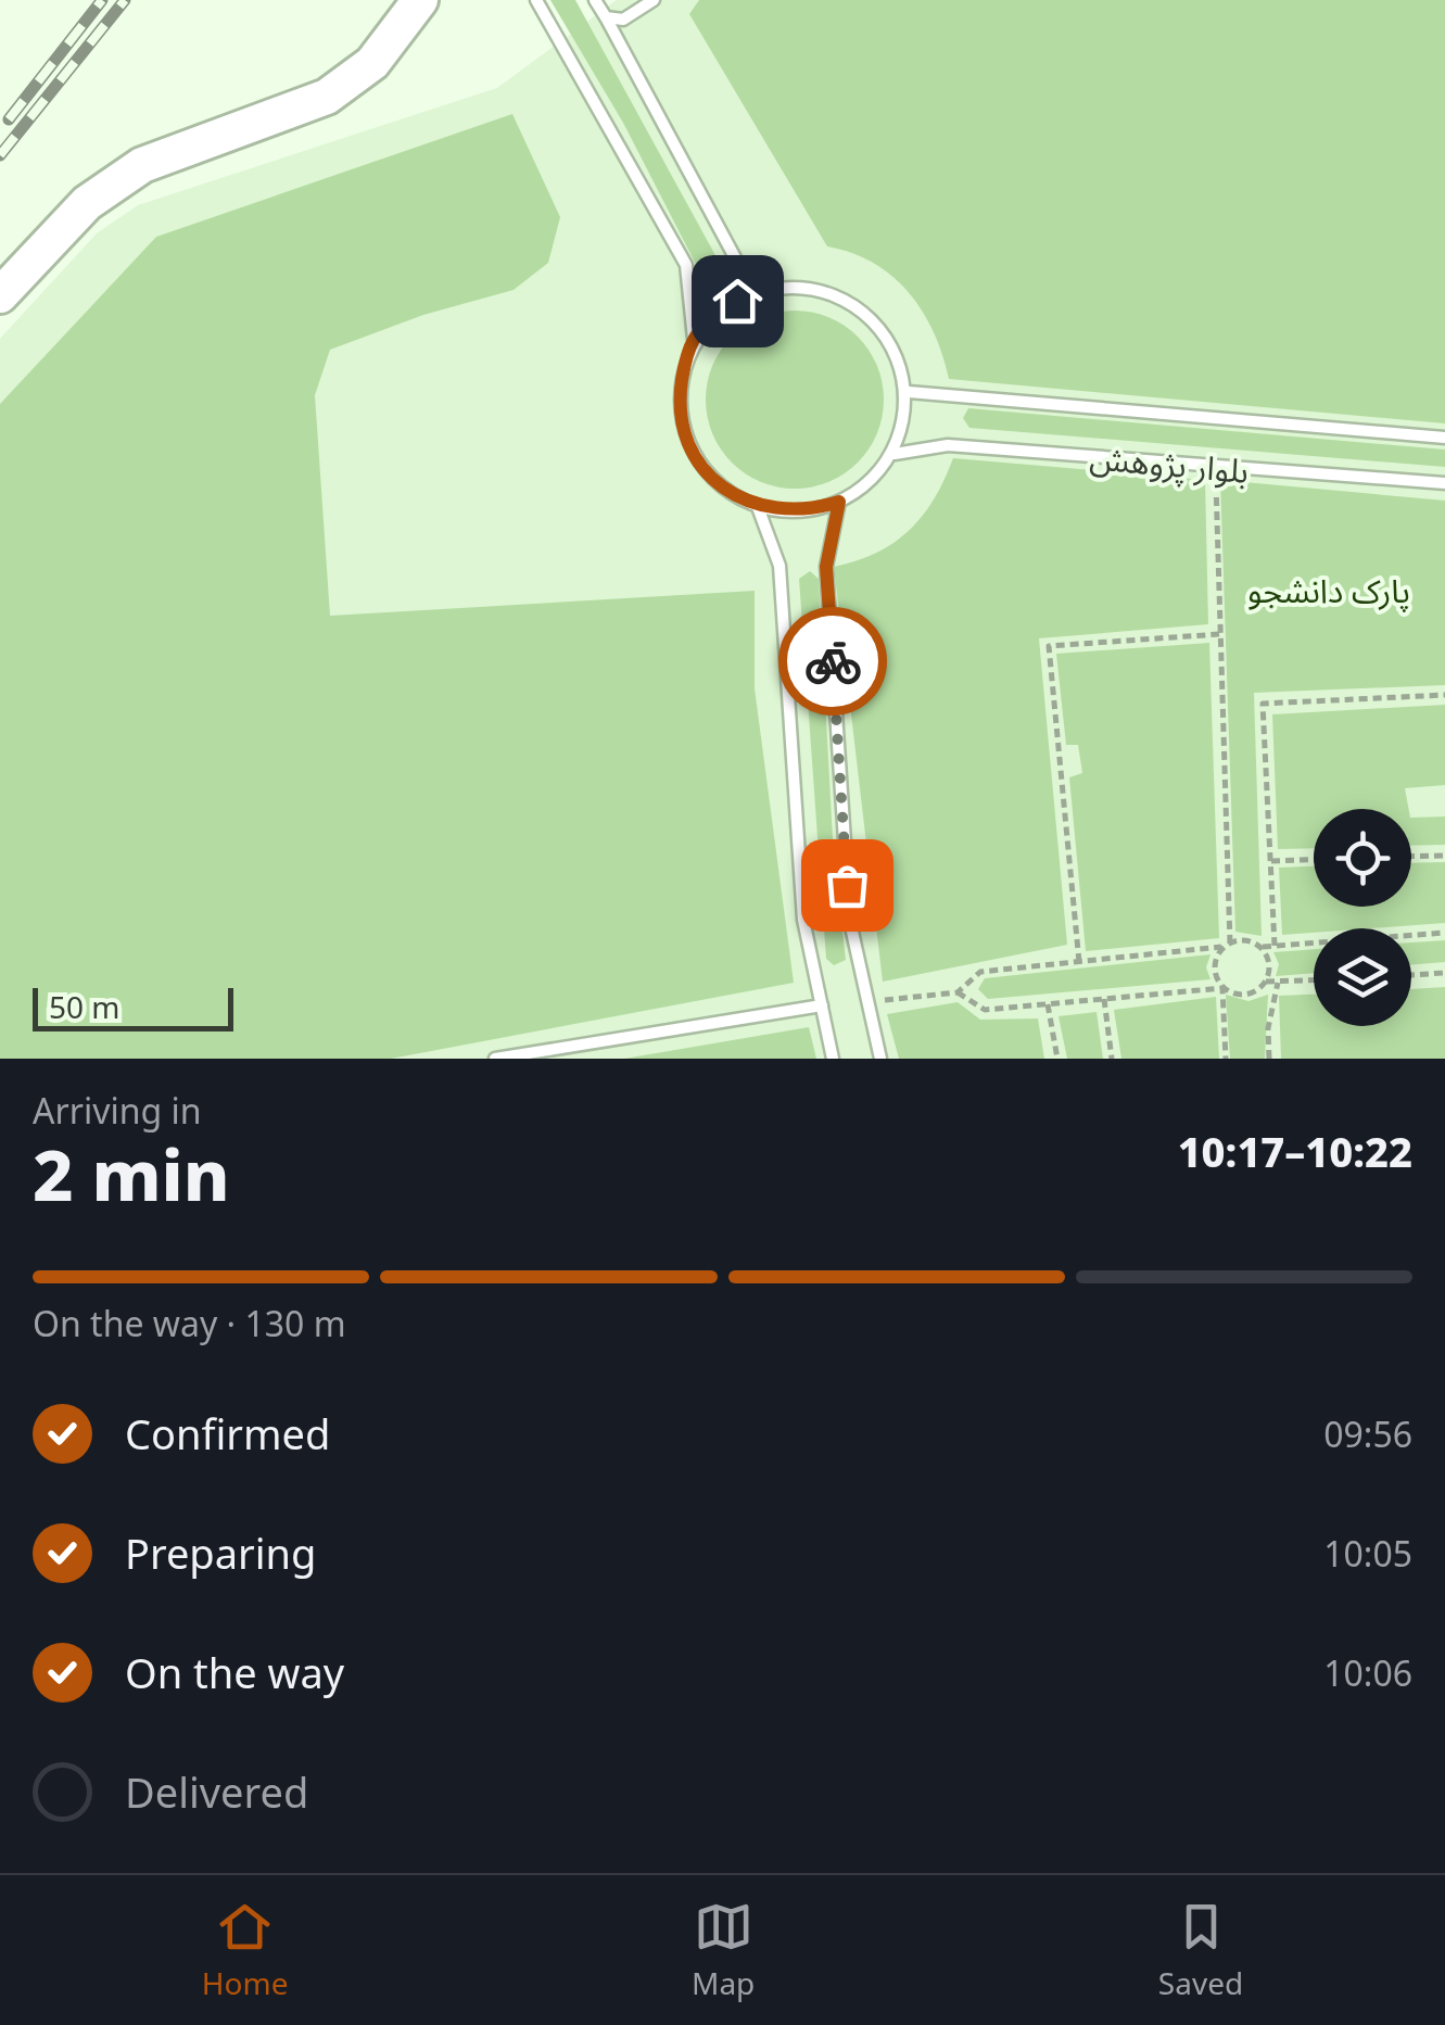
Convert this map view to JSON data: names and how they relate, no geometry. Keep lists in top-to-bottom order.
{
  "streets": {
    "lane": ["بلوار پژوهش"]
  },
  "parks": ["پارک دانشجو"],
  "scale_bar": "50 m",
  "page": {
    "scale": "50 m",
    "heading": ["2 min", "Arriving in", "10:17–10:22"],
    "bar": "On the way · 130 m",
    "list": [
      ["Confirmed", "09:56"],
      ["Preparing", "10:05"],
      ["On the way", "10:06"],
      "Delivered"
    ],
    "tabs": ["Home", "Map", "Saved"]
  }
}
